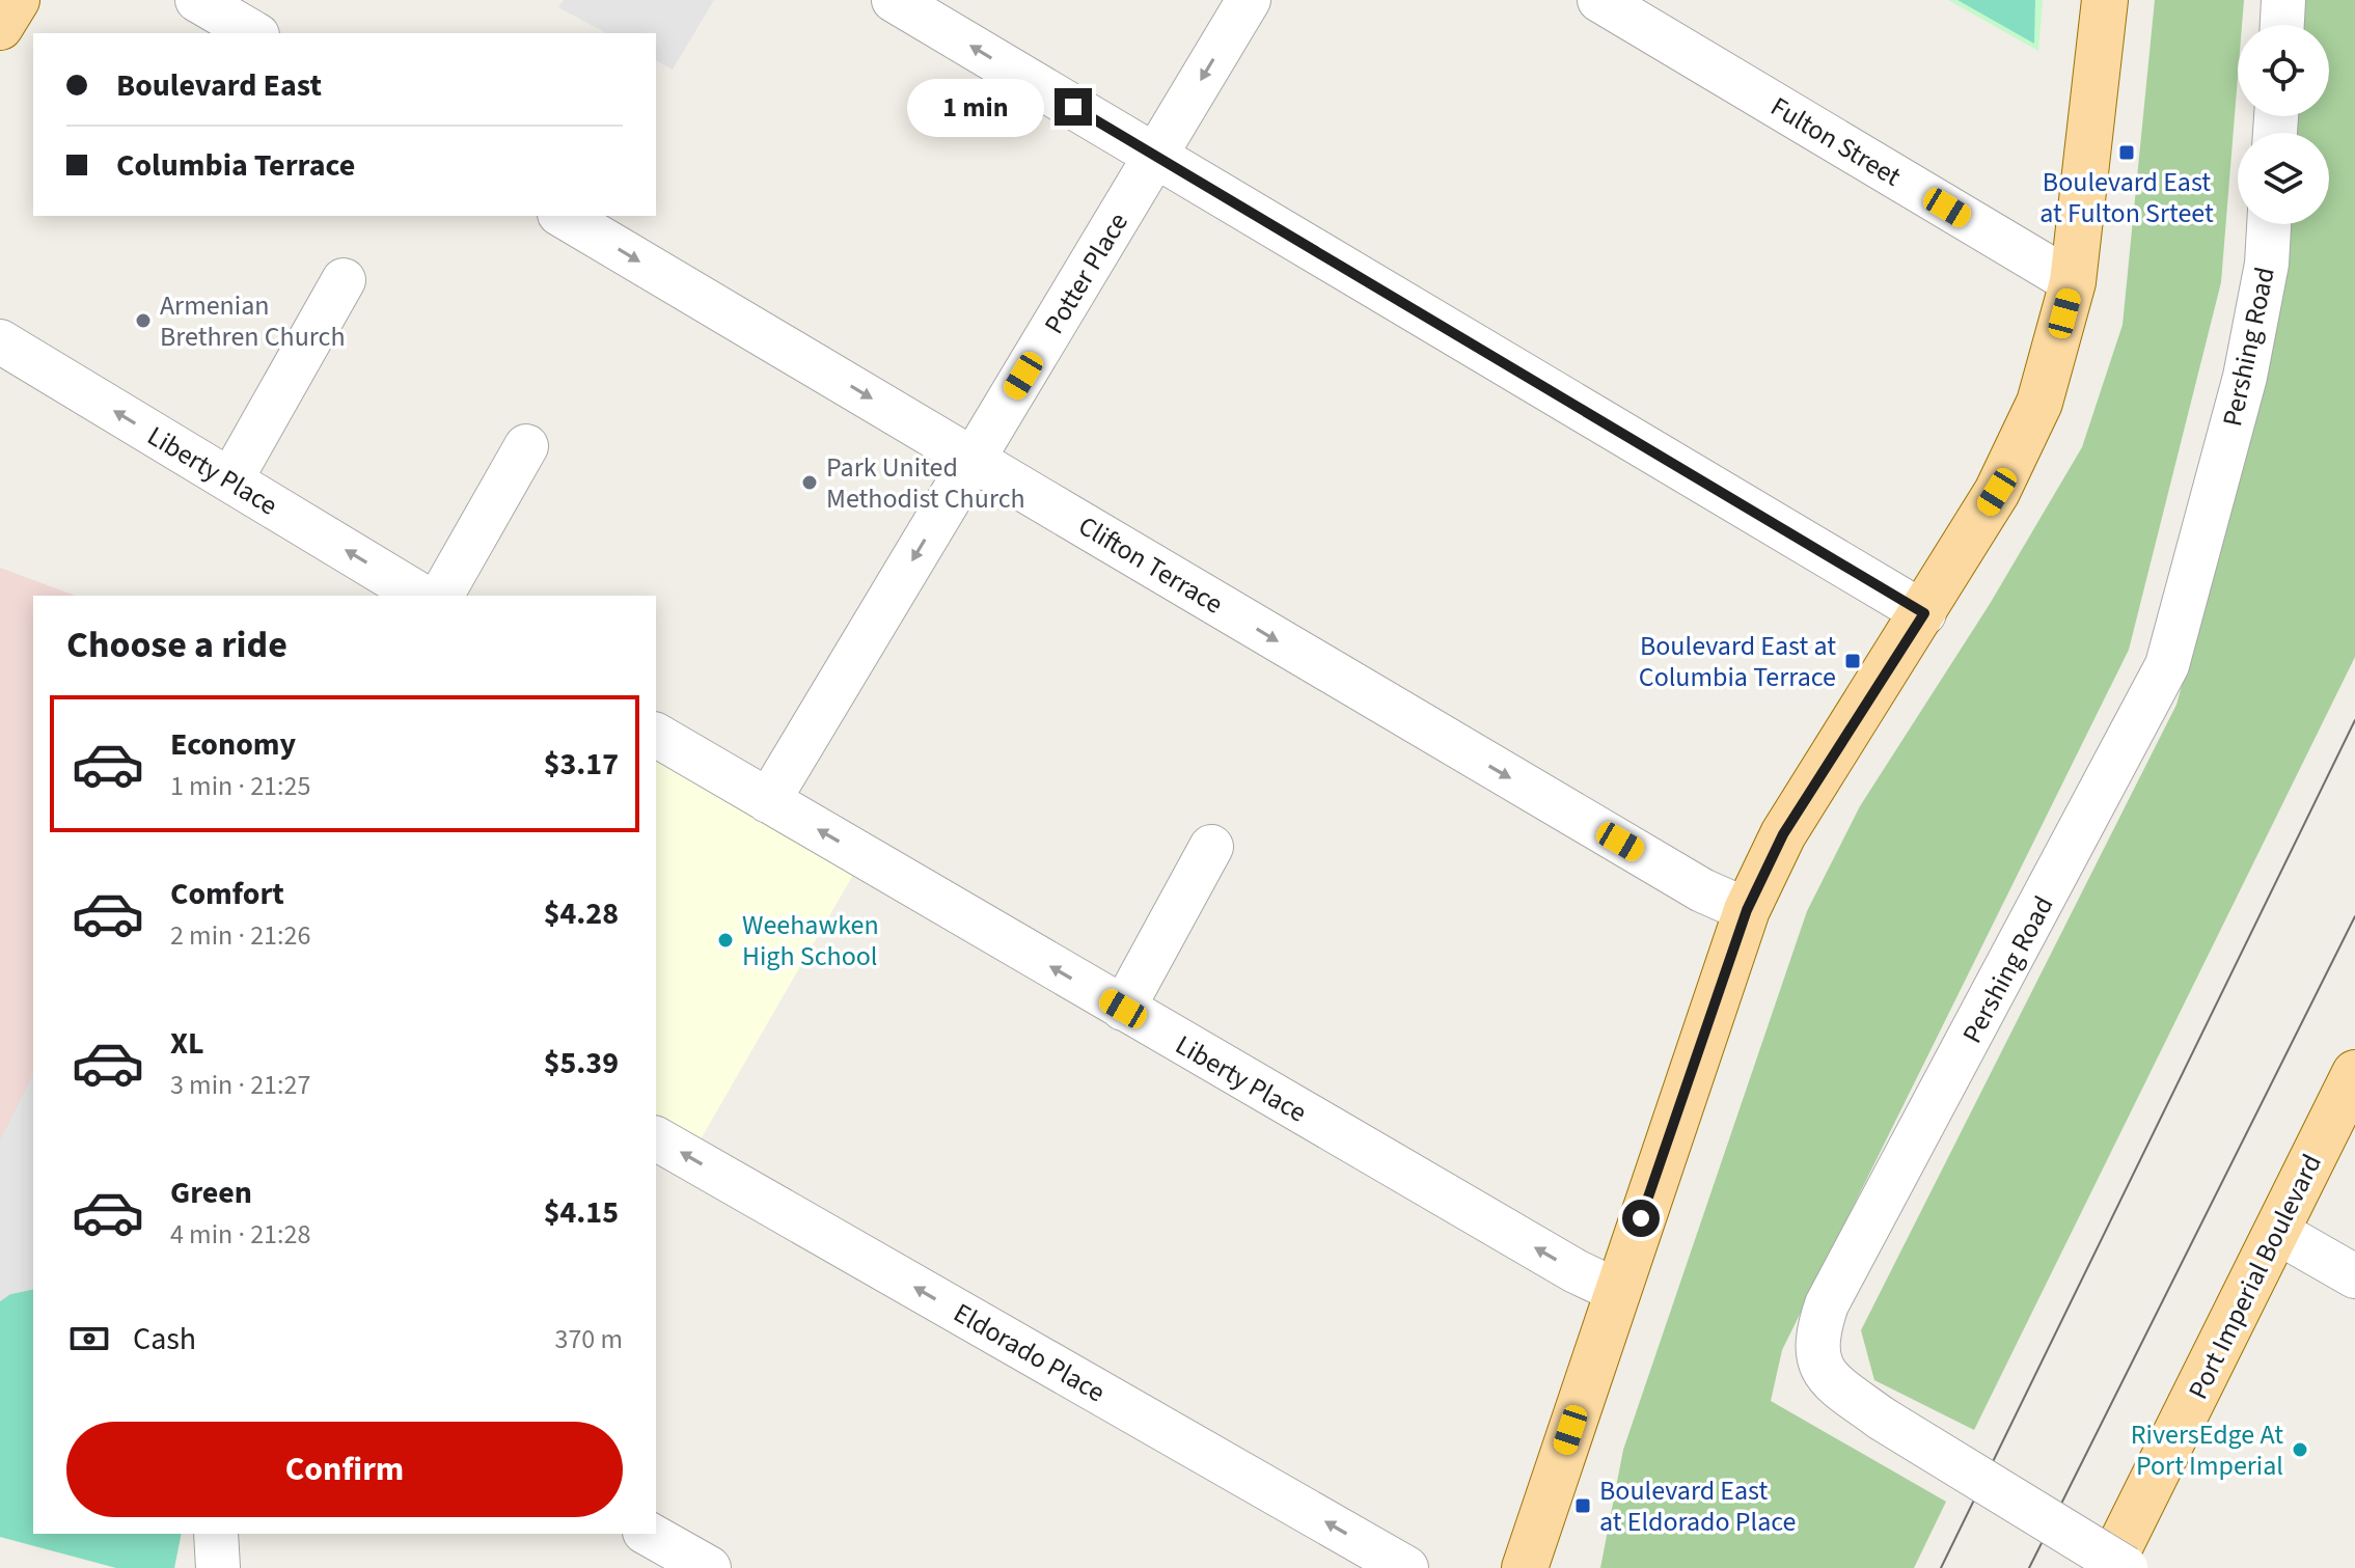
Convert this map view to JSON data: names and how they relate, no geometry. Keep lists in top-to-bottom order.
{
  "streets": {
    "main road": ["Port Imperial Boulevard"],
    "street": [
      "Fulton Street",
      "Potter Place",
      "Pershing Road",
      "Liberty Place",
      "Clifton Terrace",
      "Eldorado Place"
    ]
  },
  "crossings": [
    ["Potter Place", "Liberty Place"],
    ["Potter Place", "Clifton Terrace"]
  ],
  "one_way": ["Potter Place", "Liberty Place", "Eldorado Place"],
  "places": {
    "transit": ["Boulevard East at Fulton Srteet", "Boulevard East at Columbia Terrace", "Boulevard East at Eldorado Place"],
    "other": [
      "Armenian Brethren Church",
      "Park United Methodist Church",
      "Weehawken High School",
      "RiversEdge At Port Imperial"
    ]
  },
  "page": {
    "banner": ["Boulevard East", "Columbia Terrace"],
    "bubble": "1 min",
    "heading": "Choose a ride",
    "list": [
      {
        "name": "Economy",
        "note": "1 min · 21:25",
        "value": "$3.17"
      },
      {
        "name": "Comfort",
        "note": "2 min · 21:26",
        "value": "$4.28"
      },
      {
        "name": "XL",
        "note": "3 min · 21:27",
        "value": "$5.39"
      },
      {
        "name": "Green",
        "note": "4 min · 21:28",
        "value": "$4.15"
      }
    ],
    "pay": ["Cash", "370 m"],
    "buttons": "Confirm"
  }
}
